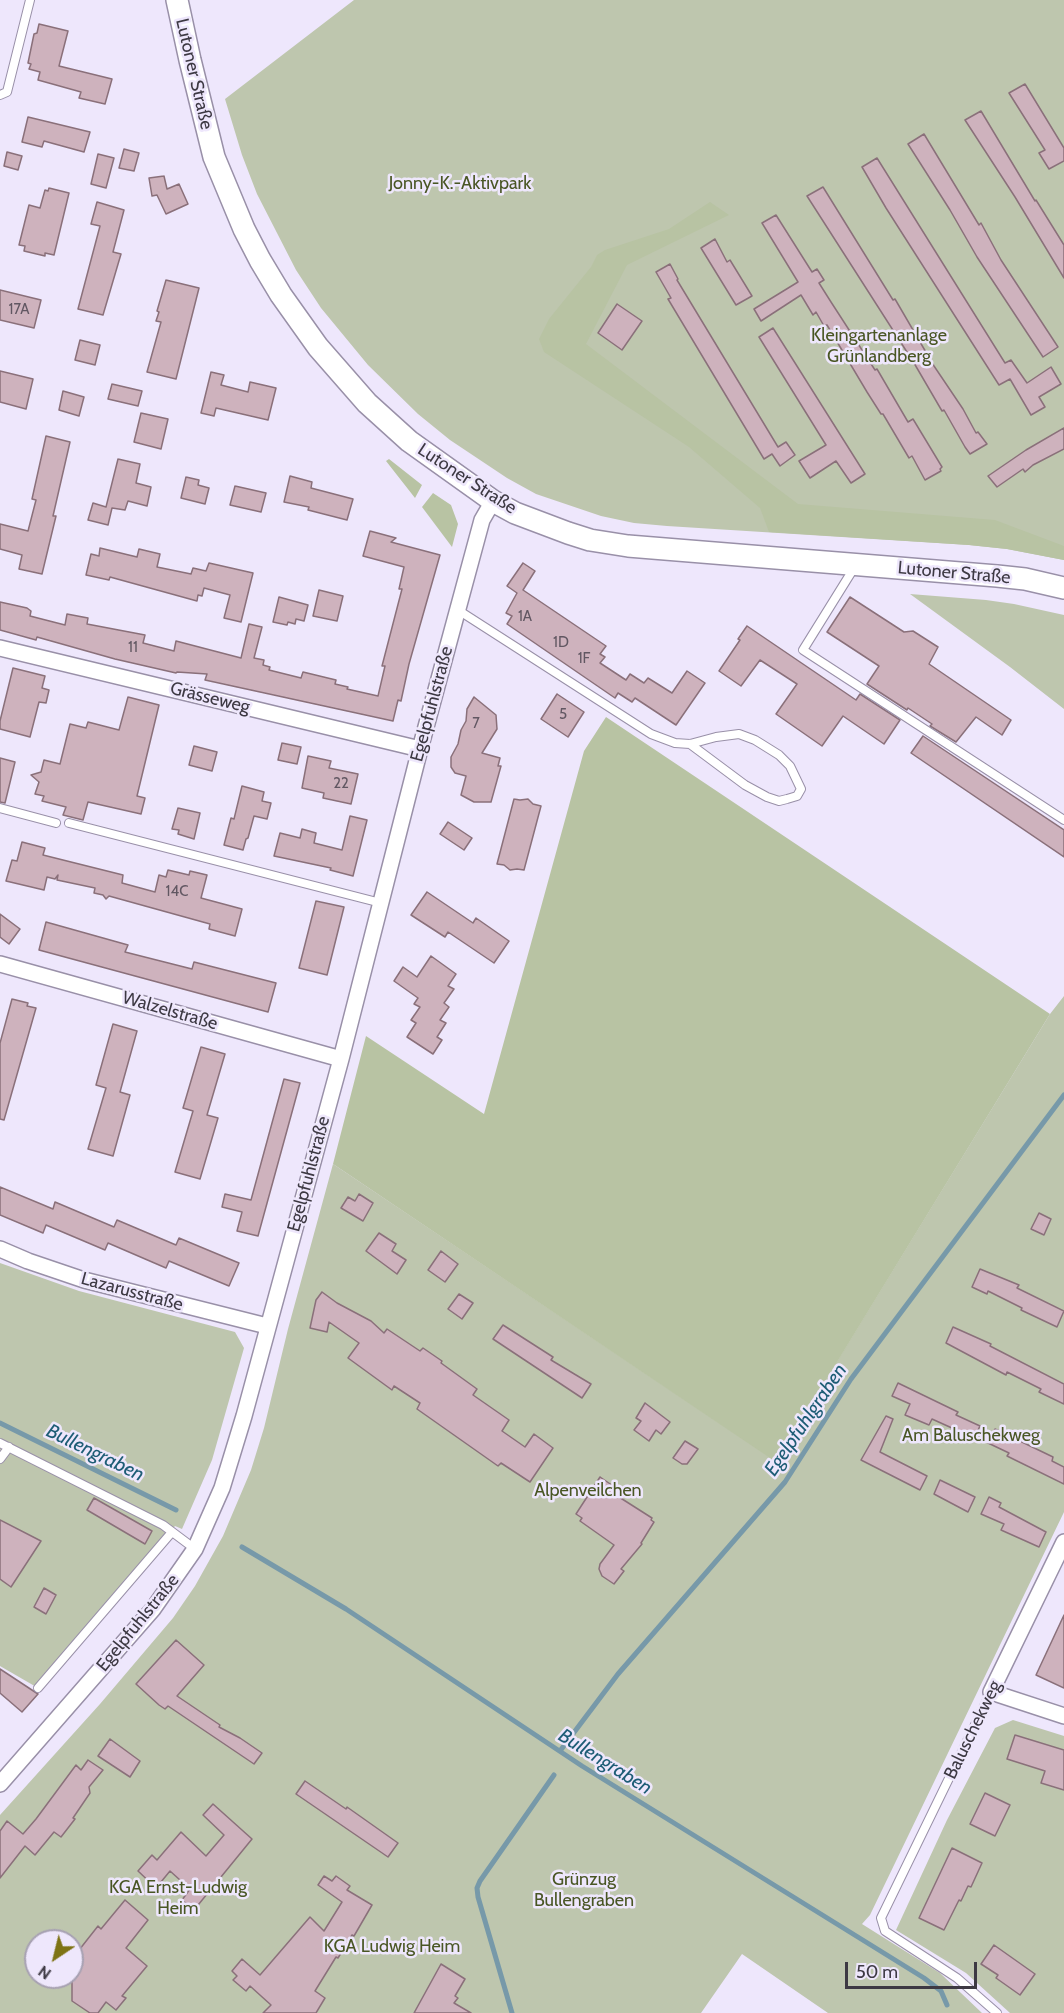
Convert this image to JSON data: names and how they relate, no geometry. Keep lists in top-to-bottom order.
{
  "streets": {
    "street": [
      "Lutoner Straße",
      "Grässeweg",
      "Egelpfuhlstraße",
      "Walzelstraße",
      "Lazarusstraße",
      "Baluschekweg"
    ]
  },
  "crossings": [
    ["Lutoner Straße", "Egelpfuhlstraße"],
    ["Grässeweg", "Egelpfuhlstraße"],
    ["Egelpfuhlstraße", "Walzelstraße"],
    ["Egelpfuhlstraße", "Lazarusstraße"]
  ],
  "water": ["Egelpfuhlgraben", "Bullengraben"],
  "parks": [
    "Jonny-K.-Aktivpark",
    "Kleingartenanlage Grünlandberg",
    "Am Baluschekweg",
    "Alpenveilchen",
    "Grünzug Bullengraben",
    "KGA Ernst-Ludwig Heim",
    "KGA Ludwig Heim"
  ],
  "house_numbers": [
    "17A",
    "1A",
    "1D",
    "11",
    "1F",
    "5",
    "7",
    "22",
    "14C"
  ],
  "scale_bar": "50 m",
  "north": "bottom left"
}
